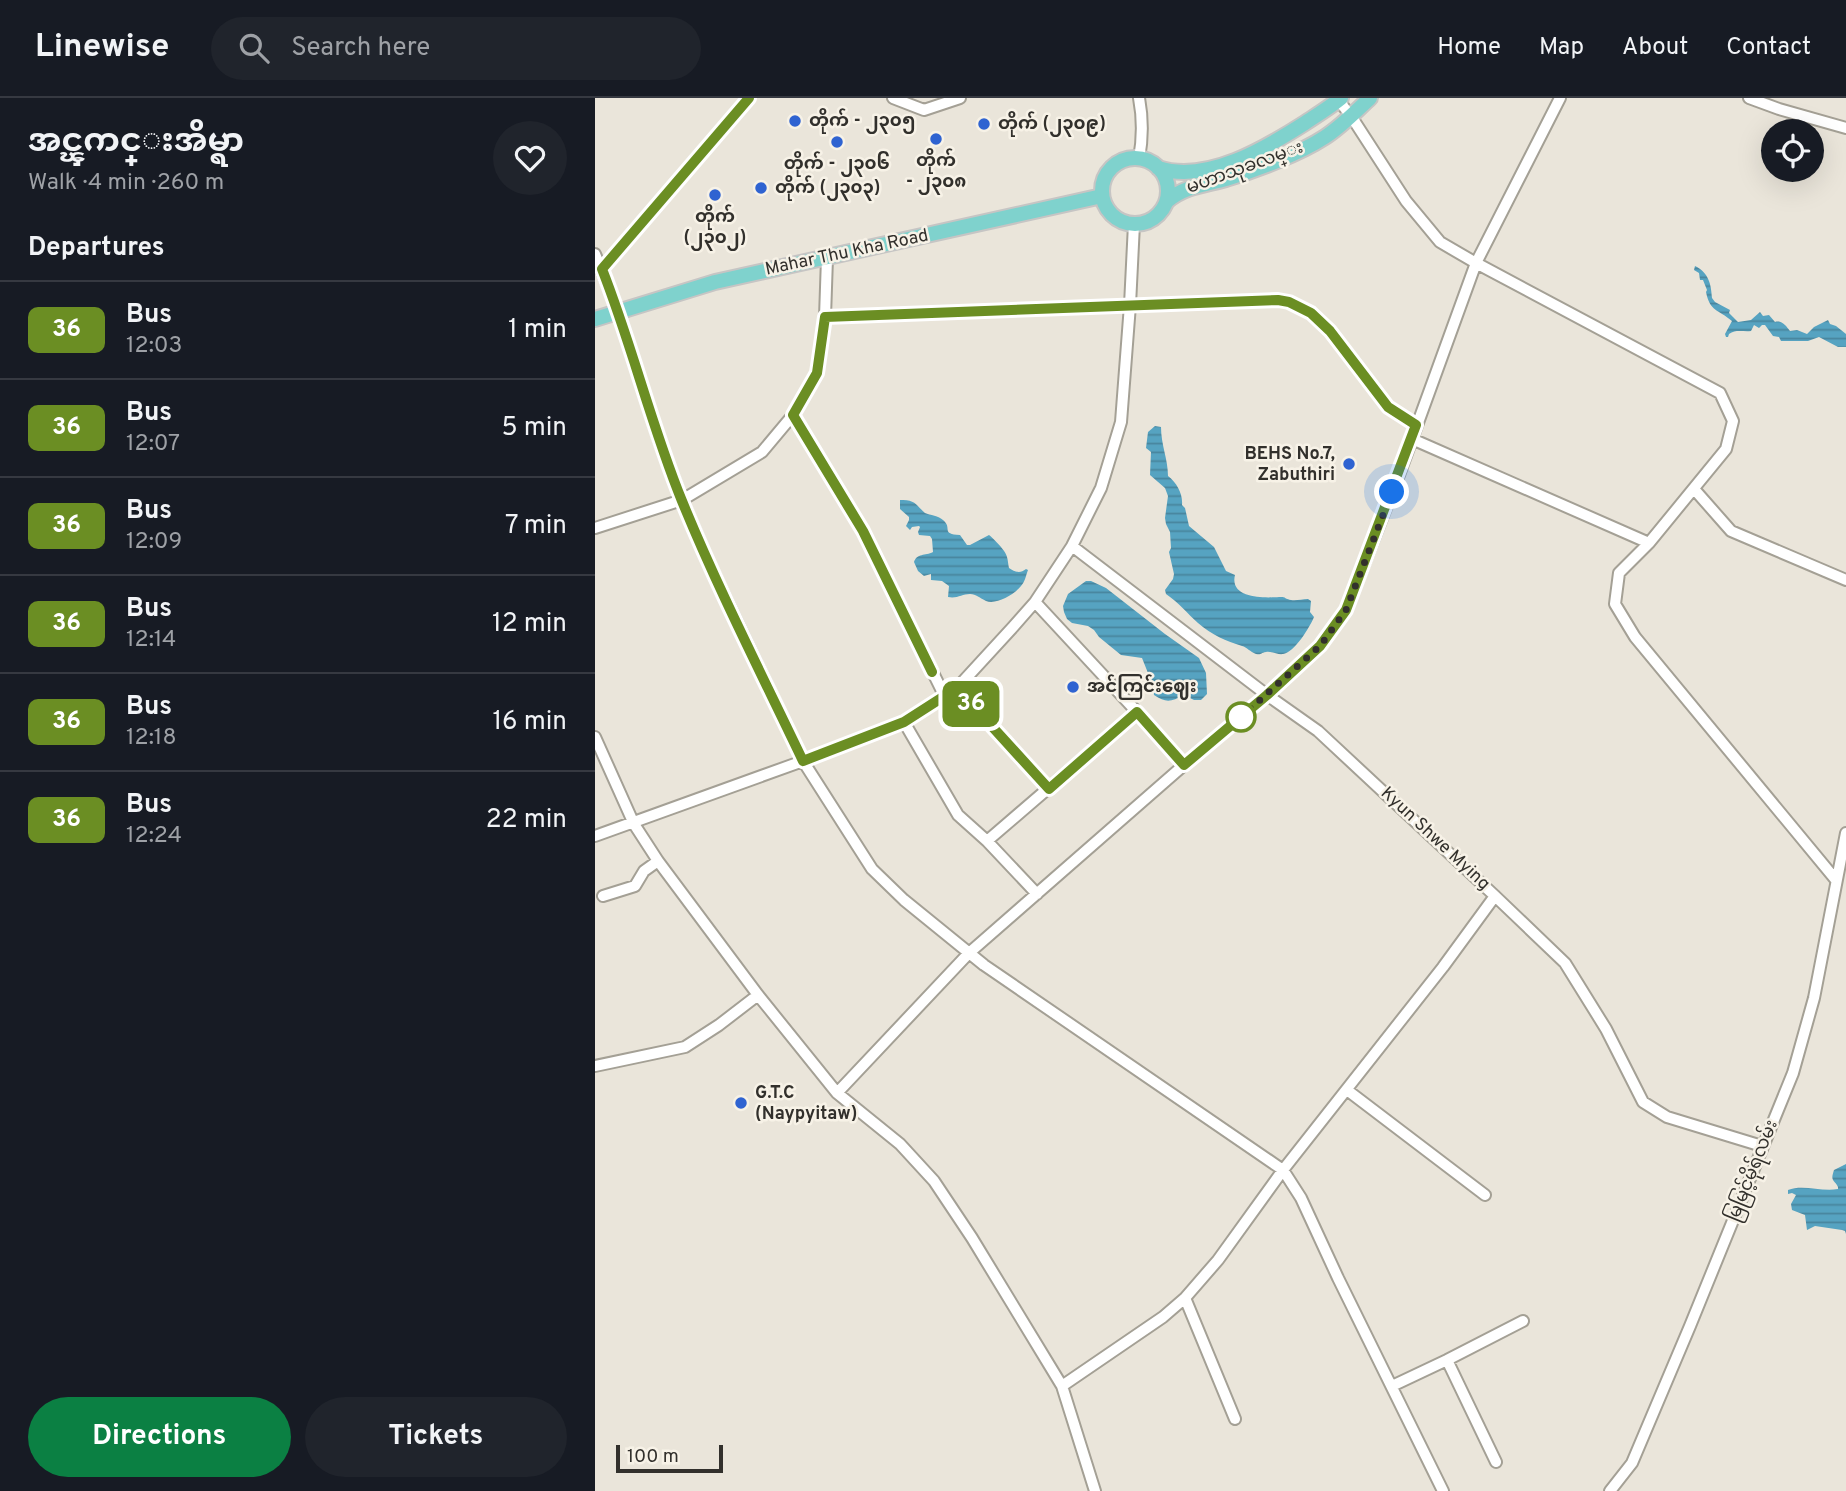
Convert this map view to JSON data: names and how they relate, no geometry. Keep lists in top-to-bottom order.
{
  "streets": {
    "main road": ["မဟာသုခလမ္း", "Mahar Thu Kha Road"],
    "street": ["Kyun Shwe Mying", "မြမြင့်မိုရ်လမ်း"]
  },
  "crossings": [
    ["မဟာသုခလမ္း", "Mahar Thu Kha Road"],
    ["Kyun Shwe Mying", "မြမြင့်မိုရ်လမ်း"]
  ],
  "places": [
    "တိုက် - ၂၃၀၅",
    "တိုက် (၂၃၀၉)",
    "တိုက် - ၂၃၀၈",
    "တိုက် - ၂၃၀၆",
    "တိုက် (၂၃၀၃)",
    "တိုက် (၂၃၀၂)",
    "BEHS No.7, Zabuthiri",
    "အင်ကြင်းဈေး",
    "G.T.C (Naypyitaw)"
  ],
  "lines": ["bus line 36"],
  "scale_bar": "100 m",
  "page": {
    "header": "Linewise",
    "search": "Search here",
    "nav": [
      "Home",
      "Map",
      "About",
      "Contact"
    ],
    "heading": [
      ["အင္ၾကင္းအိမ္ရာ", "Walk · 4 min · 260 m"],
      "Departures"
    ],
    "on_map": "36",
    "list": [
      {
        "mark": "36",
        "name": "Bus",
        "note": "12:03",
        "value": "1 min"
      },
      {
        "mark": "36",
        "name": "Bus",
        "note": "12:07",
        "value": "5 min"
      },
      {
        "mark": "36",
        "name": "Bus",
        "note": "12:09",
        "value": "7 min"
      },
      {
        "mark": "36",
        "name": "Bus",
        "note": "12:14",
        "value": "12 min"
      },
      {
        "mark": "36",
        "name": "Bus",
        "note": "12:18",
        "value": "16 min"
      },
      {
        "mark": "36",
        "name": "Bus",
        "note": "12:24",
        "value": "22 min"
      }
    ],
    "buttons": ["Directions", "Tickets"],
    "scale": "100 m"
  }
}
